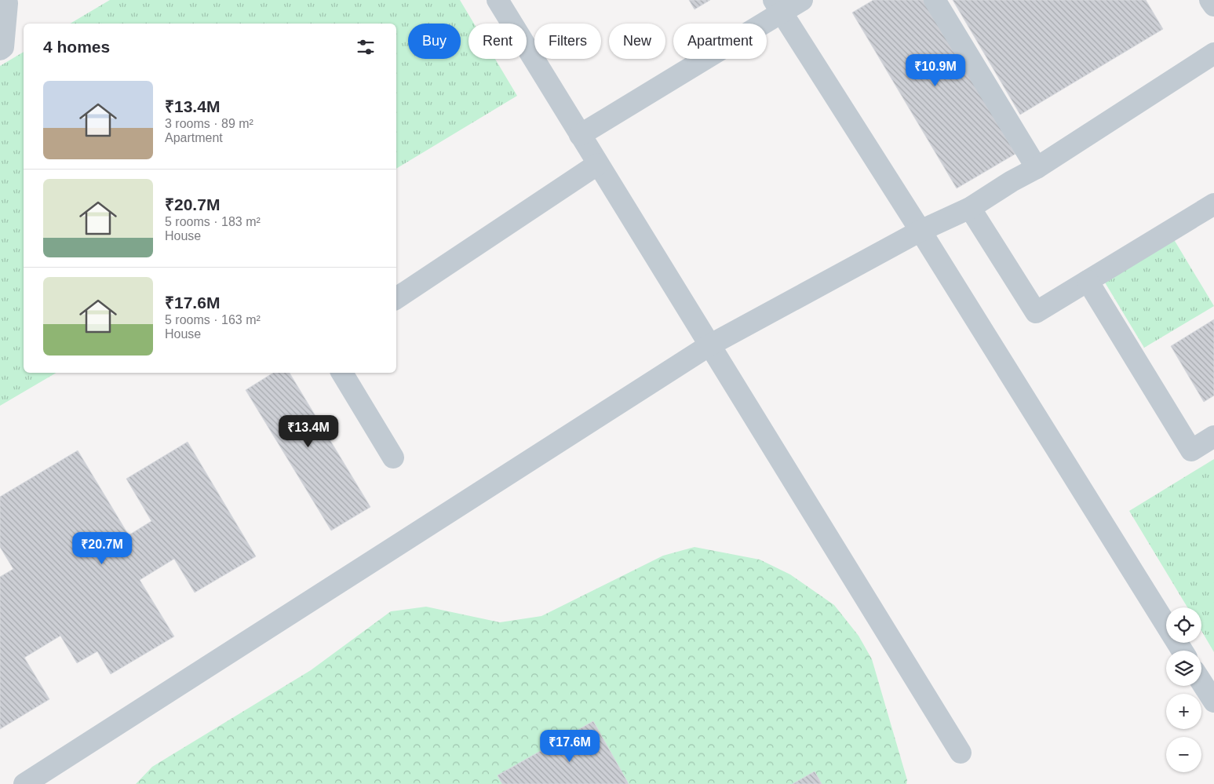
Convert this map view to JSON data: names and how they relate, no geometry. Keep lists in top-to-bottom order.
{
  "page": {
    "chip": [
      "Buy",
      "Rent",
      "Filters",
      "New",
      "Apartment"
    ],
    "heading": "4 homes",
    "price": [
      "₹10.9M",
      "₹13.4M",
      "₹20.7M",
      "₹17.6M"
    ],
    "list": [
      {
        "name": "₹13.4M",
        "note": "3 rooms · 89 m² · Apartment"
      },
      {
        "name": "₹20.7M",
        "note": "5 rooms · 183 m² · House"
      },
      {
        "name": "₹17.6M",
        "note": "5 rooms · 163 m² · House"
      }
    ],
    "map_buttons": ["+", "−"]
  }
}
